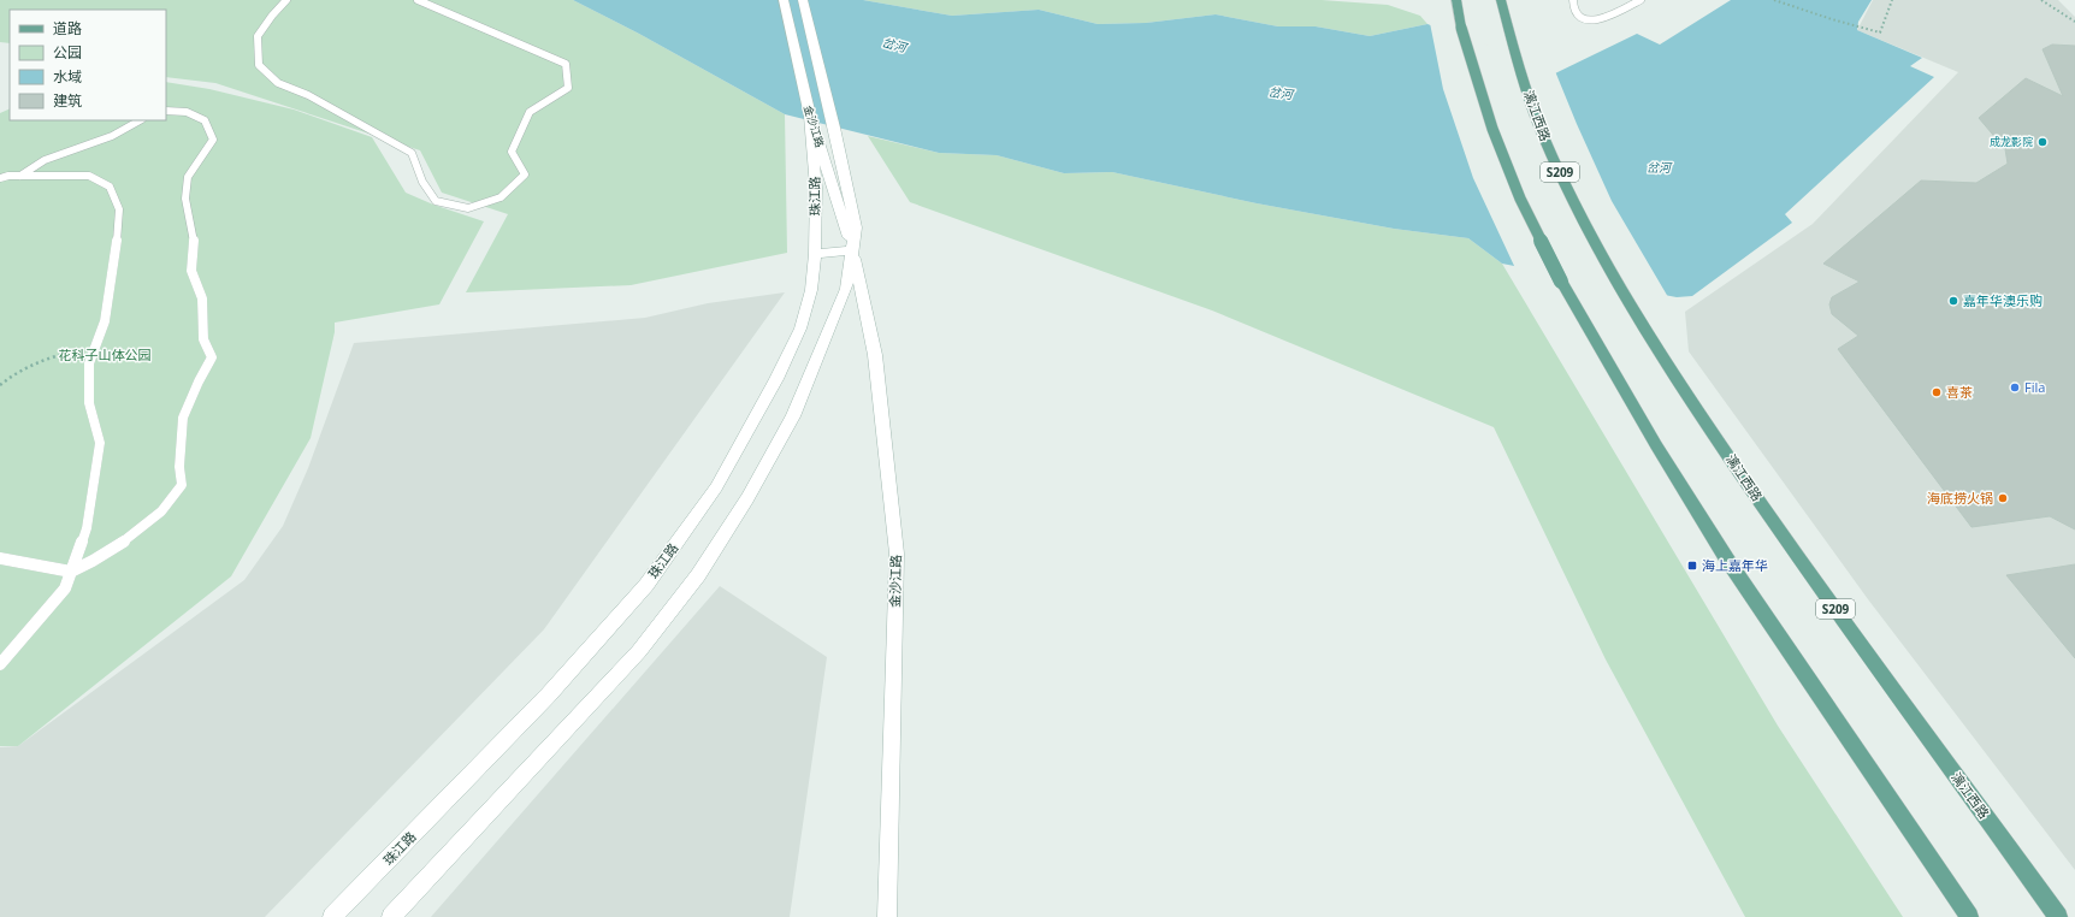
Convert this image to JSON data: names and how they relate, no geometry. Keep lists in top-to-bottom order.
{
  "streets": {
    "main road": [
      "漓江西路",
      "金沙江路",
      "S209",
      "珠江路"
    ]
  },
  "crossings": [
    ["金沙江路", "珠江路"]
  ],
  "water": ["岔河"],
  "parks": ["花科子山体公园"],
  "places": {
    "other": [
      "成龙影院",
      "嘉年华澳乐购",
      "Fila",
      "喜茶",
      "海底捞火锅"
    ],
    "transit": ["海上嘉年华"]
  },
  "legend": [
    "道路",
    "公园",
    "水域",
    "建筑"
  ]
}
